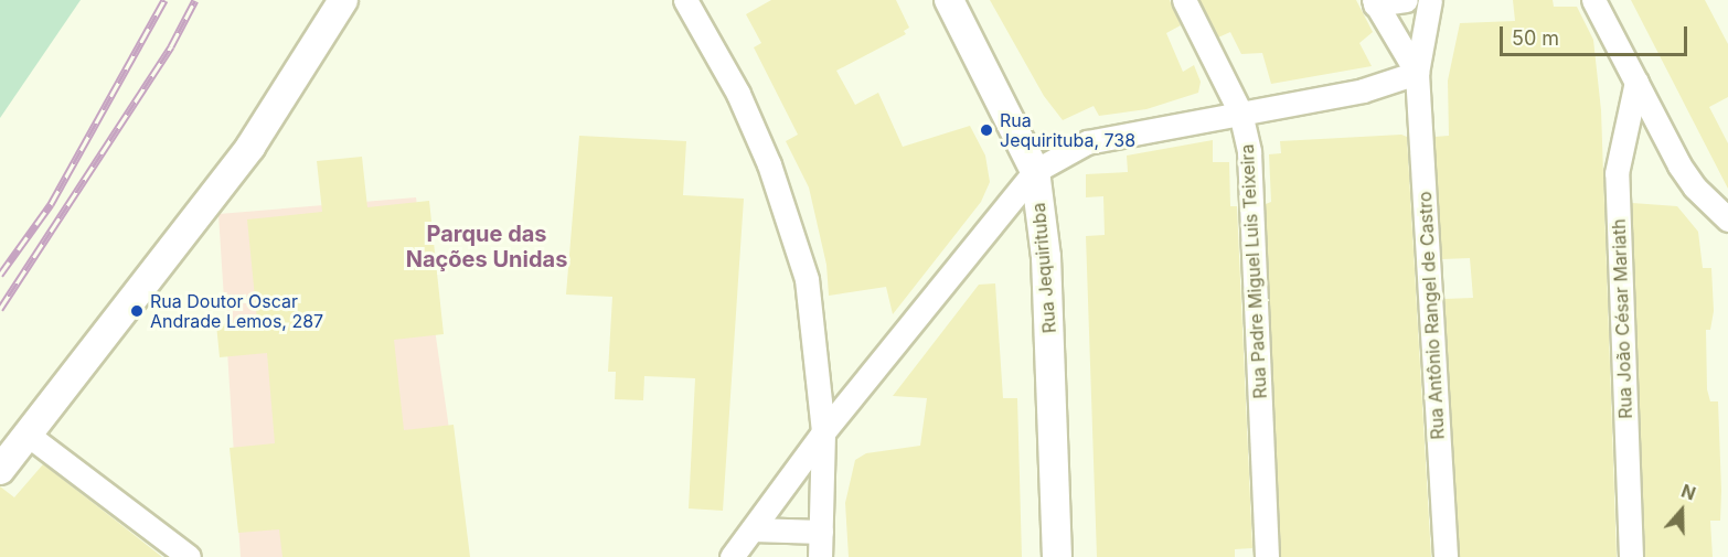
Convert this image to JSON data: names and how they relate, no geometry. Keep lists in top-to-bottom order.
{
  "streets": {
    "street": [
      "Rua Jequirituba",
      "Rua Padre Miguel Luis Teixeira",
      "Rua Antônio Rangel de Castro",
      "Rua João César Mariath"
    ]
  },
  "districts": ["Parque das Nações Unidas"],
  "places": ["Rua Jequirituba, 738", "Rua Doutor Oscar Andrade Lemos, 287"],
  "scale_bar": "50 m",
  "north": "top"
}
